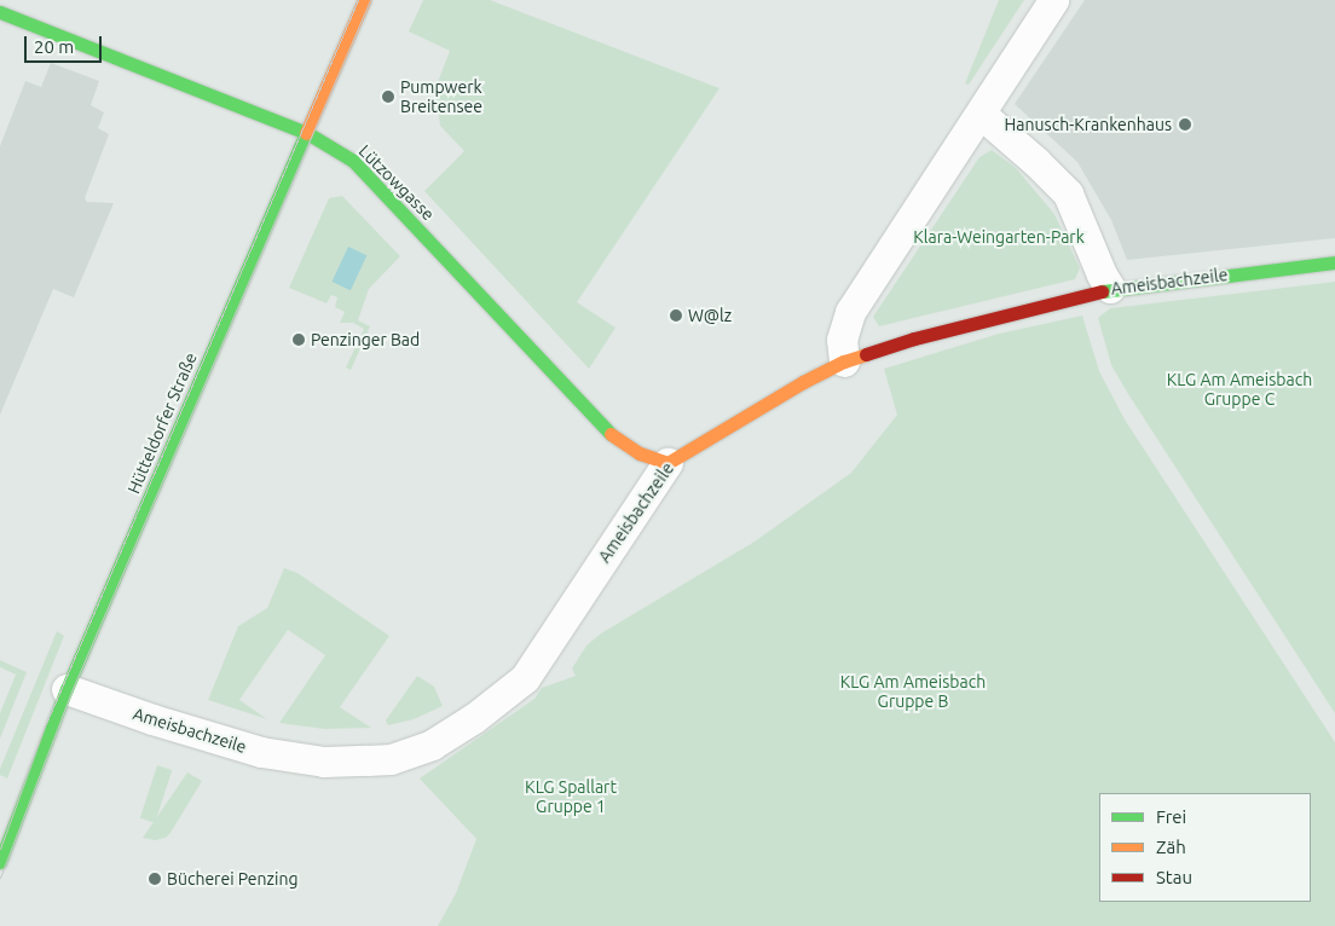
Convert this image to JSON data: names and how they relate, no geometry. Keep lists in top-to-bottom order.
{
  "streets": {
    "street": ["Lützowgasse", "Ameisbachzeile", "Hütteldorfer Straße"]
  },
  "crossings": [
    ["Lützowgasse", "Ameisbachzeile"],
    ["Lützowgasse", "Hütteldorfer Straße"],
    ["Ameisbachzeile", "Hütteldorfer Straße"]
  ],
  "parks": [
    "Klara-Weingarten-Park",
    "KLG Am Ameisbach Gruppe C",
    "KLG Am Ameisbach Gruppe B",
    "KLG Spallart Gruppe 1"
  ],
  "places": [
    "Pumpwerk Breitensee",
    "Hanusch-Krankenhaus",
    "W@lz",
    "Penzinger Bad",
    "Bücherei Penzing"
  ],
  "legend": ["Frei", "Zäh", "Stau"],
  "scale_bar": "20 m"
}
